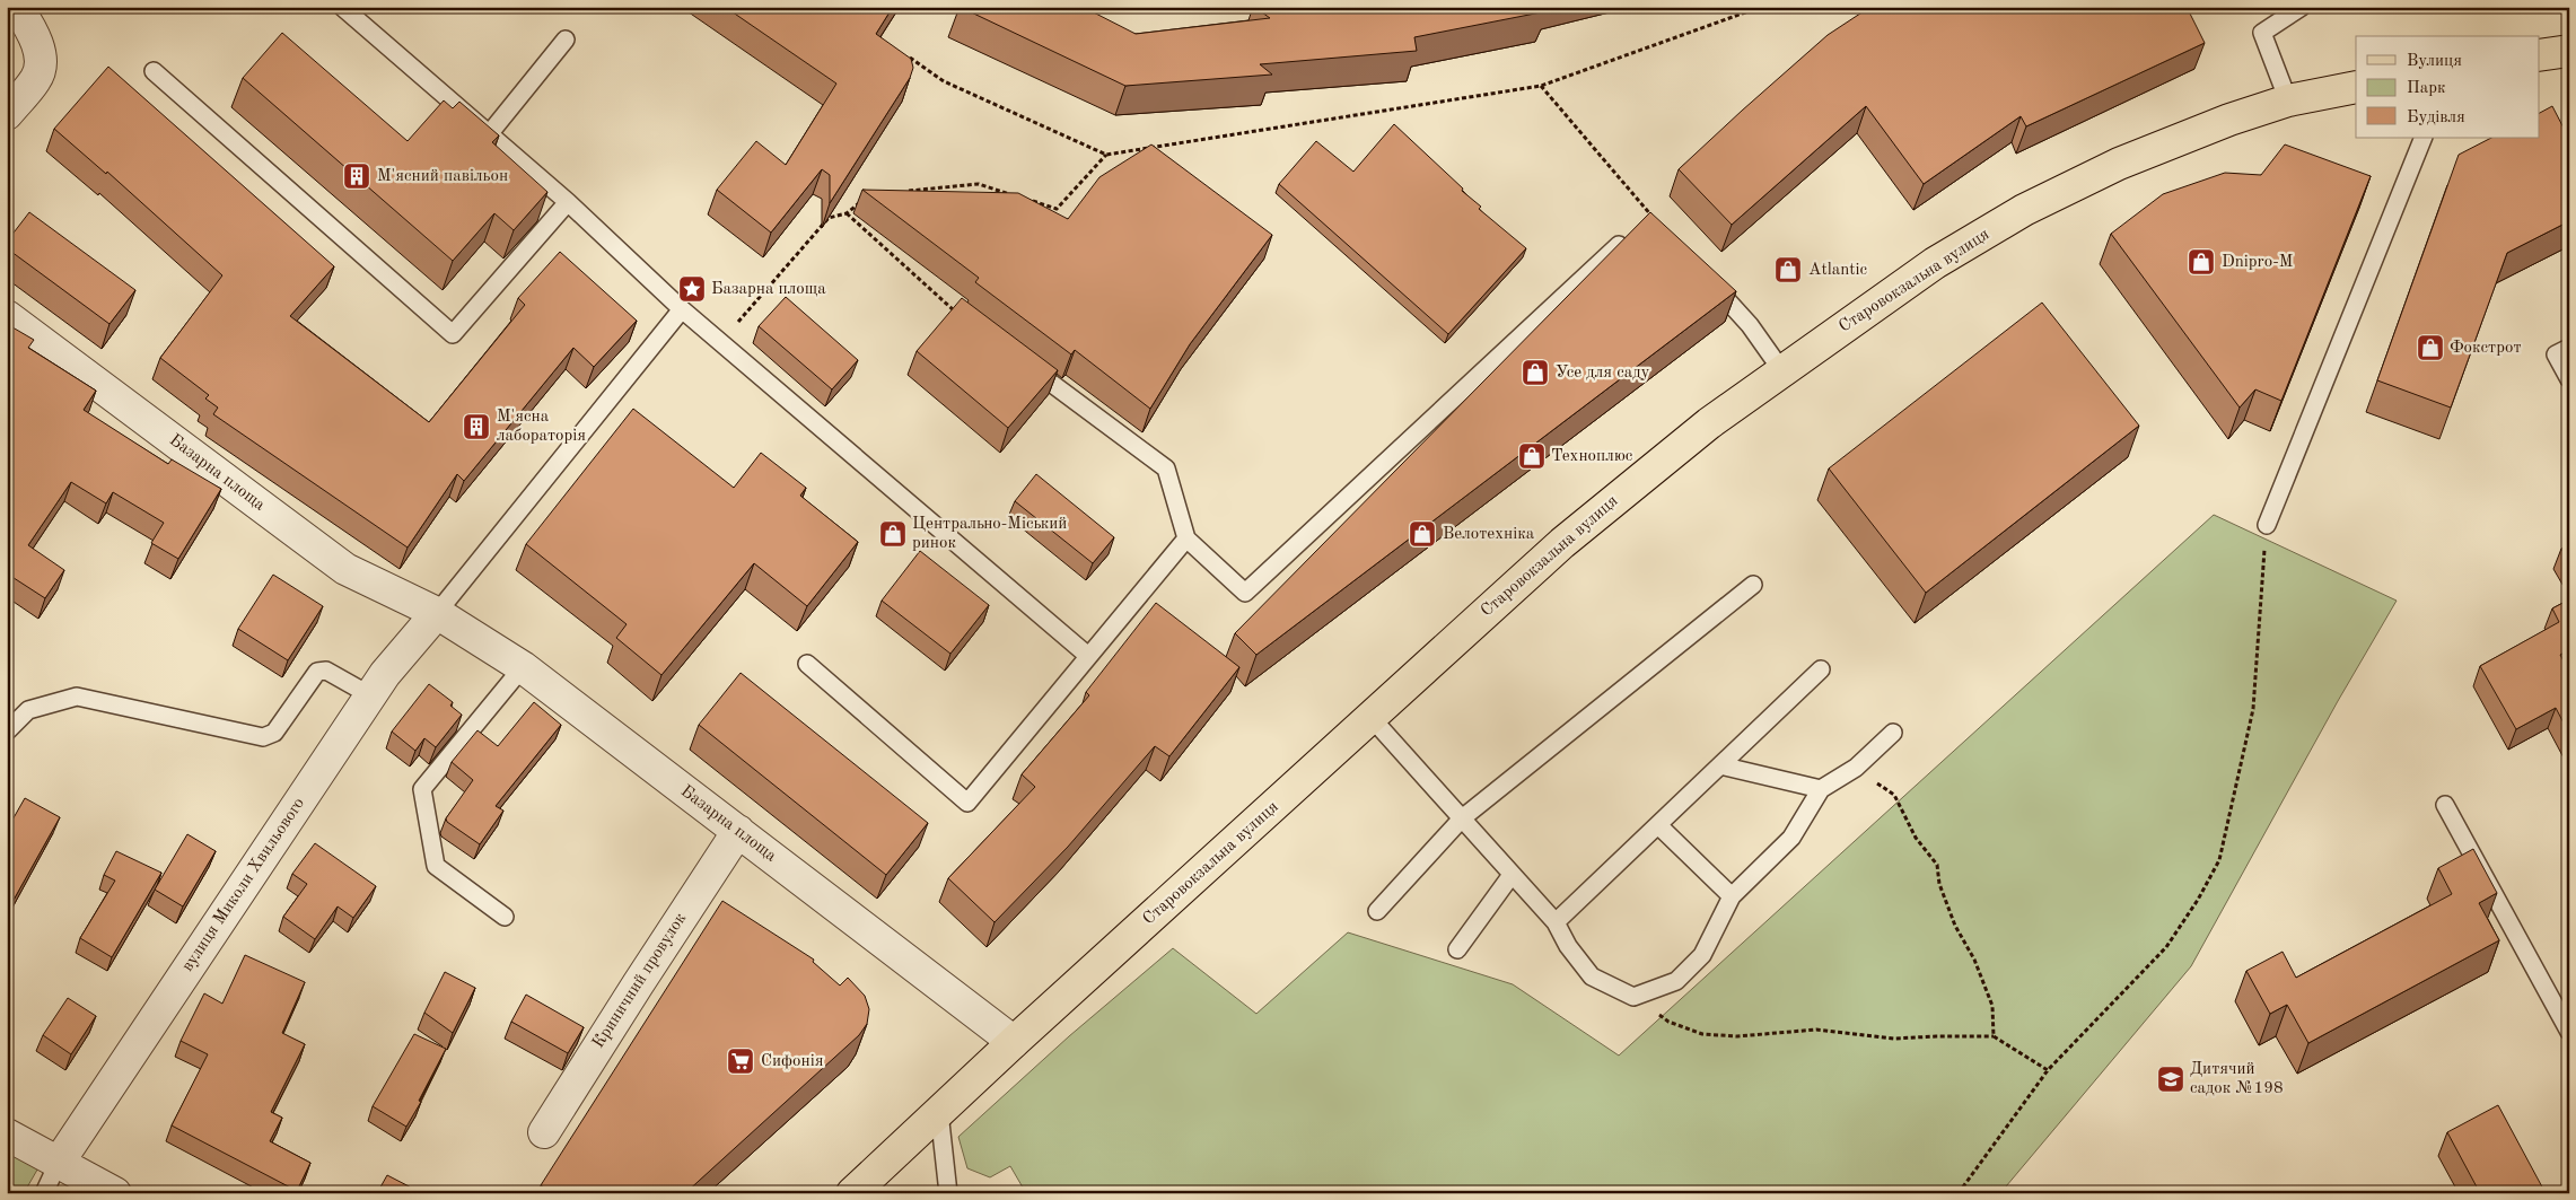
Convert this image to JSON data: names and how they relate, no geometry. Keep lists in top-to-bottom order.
{
  "streets": {
    "main road": ["Старовокзальна вулиця"],
    "street": ["Базарна площа", "вулиця Миколи Хвильового", "Криничний провулок"]
  },
  "crossings": [
    ["Старовокзальна вулиця", "Базарна площа"],
    ["Базарна площа", "вулиця Миколи Хвильового"],
    ["Базарна площа", "Криничний провулок"]
  ],
  "places": {
    "building": ["М'ясний павільон", "М'ясна лабораторія"],
    "shop": [
      "Dnipro-M",
      "Atlantic",
      "Фокстрот",
      "Усе для саду",
      "Техноплюс",
      "Центрально-Міський ринок",
      "Велотехніка"
    ],
    "place": ["Базарна площа"],
    "supermarket": ["Сифонія"],
    "school or university": ["Дитячий садок №198"]
  },
  "legend": ["Вулиця", "Парк", "Будівля"]
}
